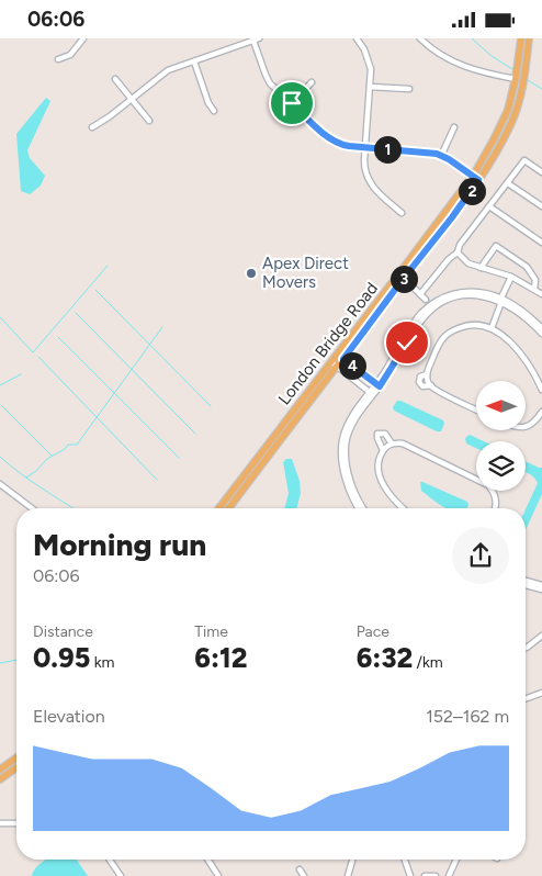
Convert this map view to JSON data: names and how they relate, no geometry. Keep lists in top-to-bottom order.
{
  "streets": {
    "main road": ["London Bridge Road"]
  },
  "places": ["Apex Direct Movers"],
  "north": "left",
  "page": {
    "status": "06:06",
    "pins": [
      "1",
      "2",
      "3",
      "4"
    ],
    "heading": ["Morning run", "06:06"],
    "stats": [
      ["Distance", "0.95 km"],
      ["Time", "6:12"],
      ["Pace", "6:32 /km"]
    ],
    "chart": ["Elevation", "152–162 m"]
  }
}
